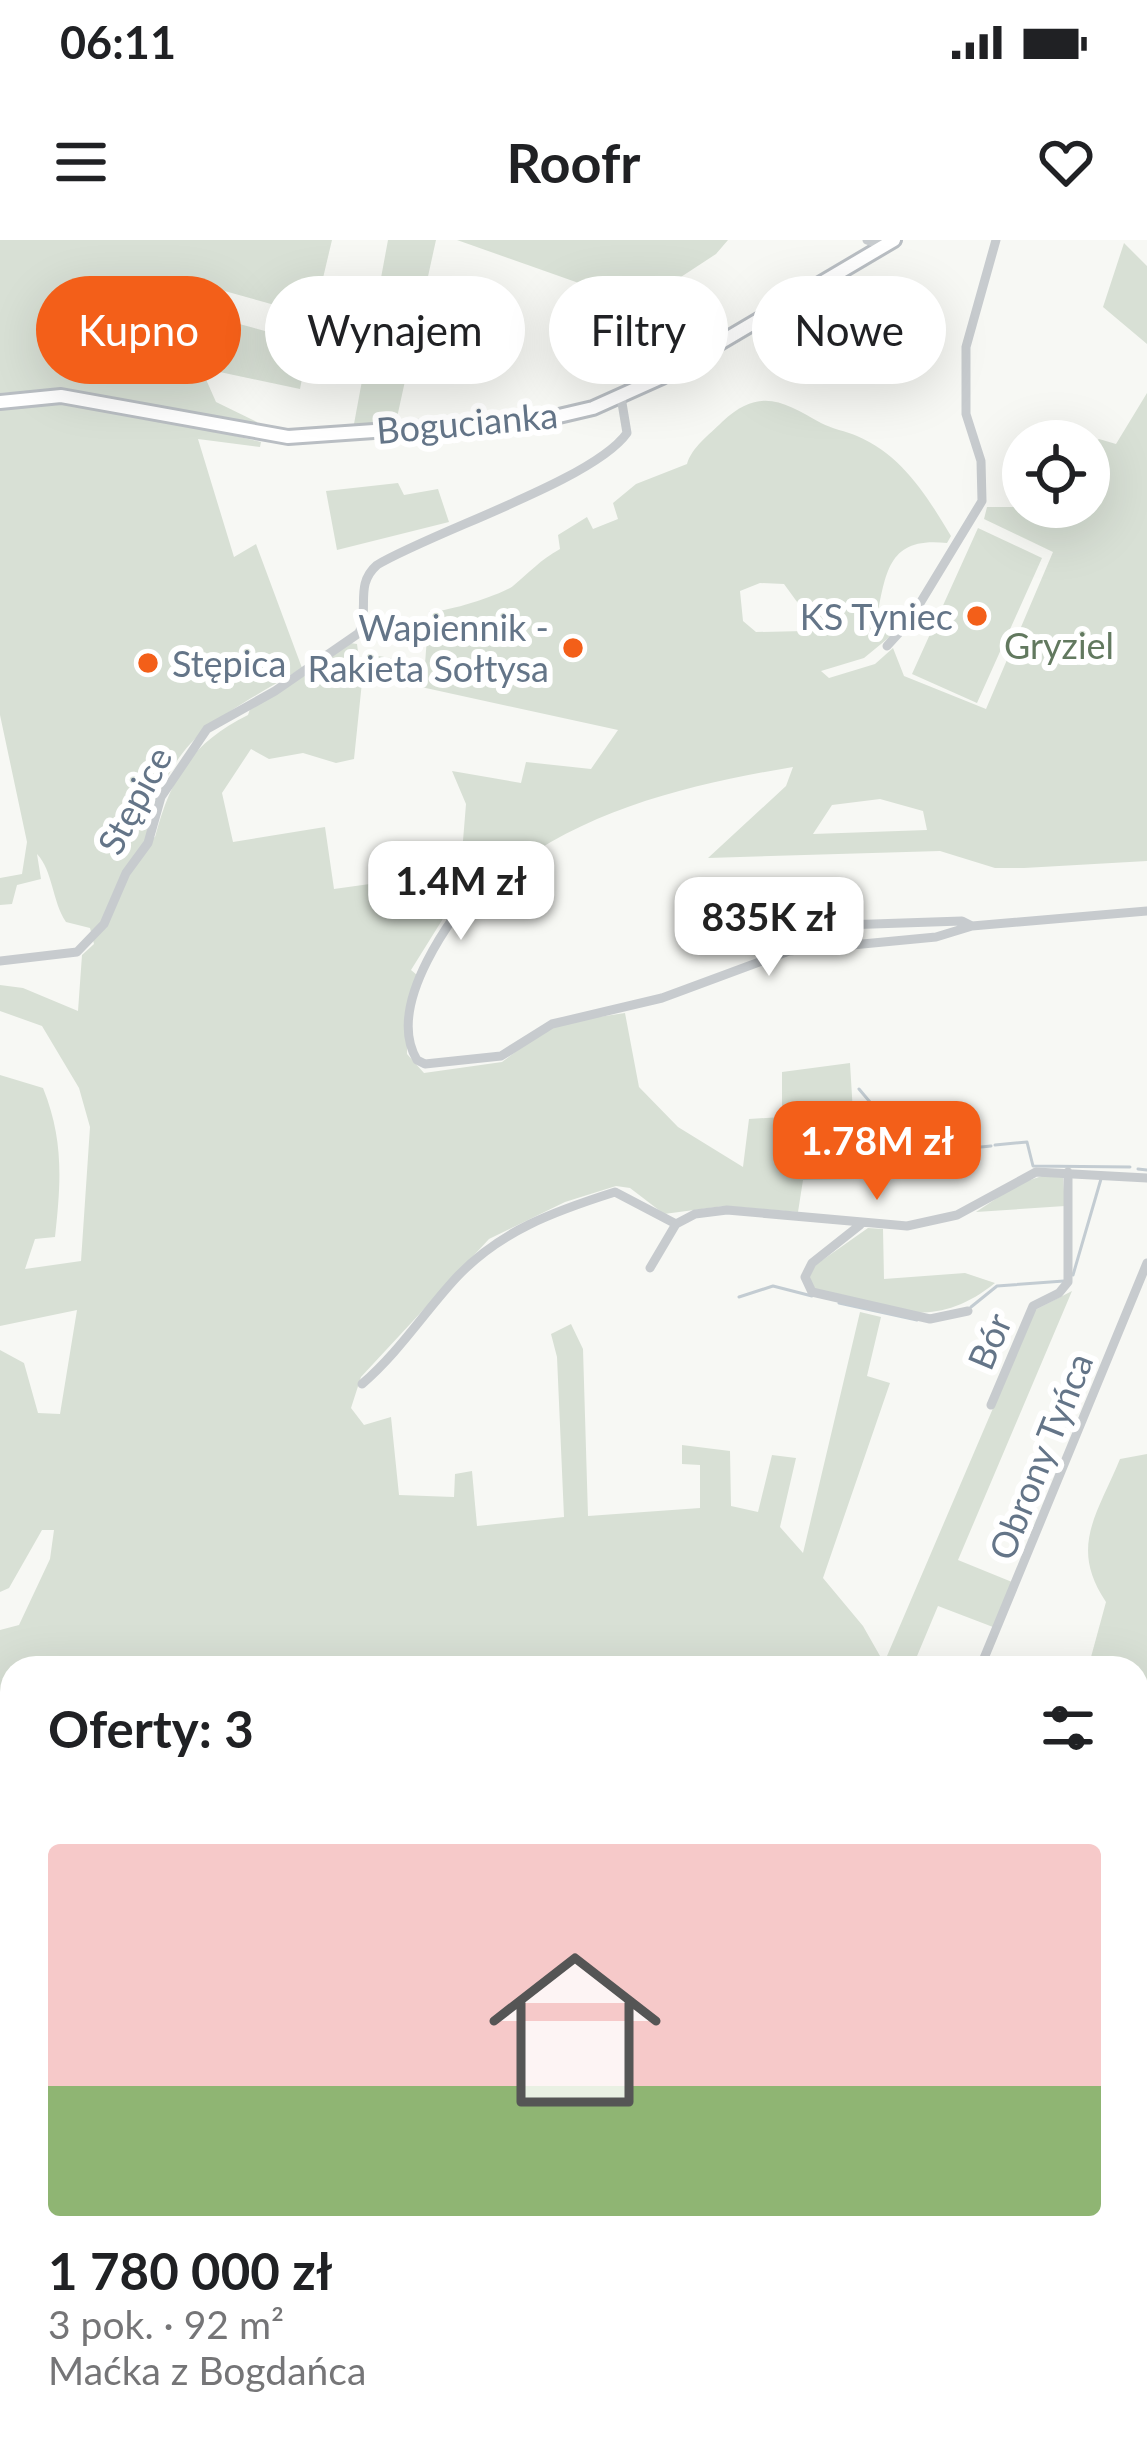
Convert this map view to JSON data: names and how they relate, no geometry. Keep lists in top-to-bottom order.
{
  "streets": {
    "street": [
      "Bogucianka",
      "Stępice",
      "Bór",
      "Obrony Tyńca"
    ]
  },
  "crossings": [
    ["Bogucianka", "Stępice"]
  ],
  "parks": ["Gryziel"],
  "places": ["KS Tyniec", "Wapiennik - Rakieta Sołtysa", "Stępica"],
  "page": {
    "status": "06:11",
    "header": "Roofr",
    "chip": [
      "Kupno",
      "Wynajem",
      "Filtry",
      "Nowe"
    ],
    "price": ["1.4M zł", "835K zł", "1.78M zł"],
    "heading": "Oferty: 3",
    "list": [
      {
        "name": "1 780 000 zł",
        "note": "3 pok. · 92 m² · Maćka z Bogdańca"
      }
    ]
  }
}
